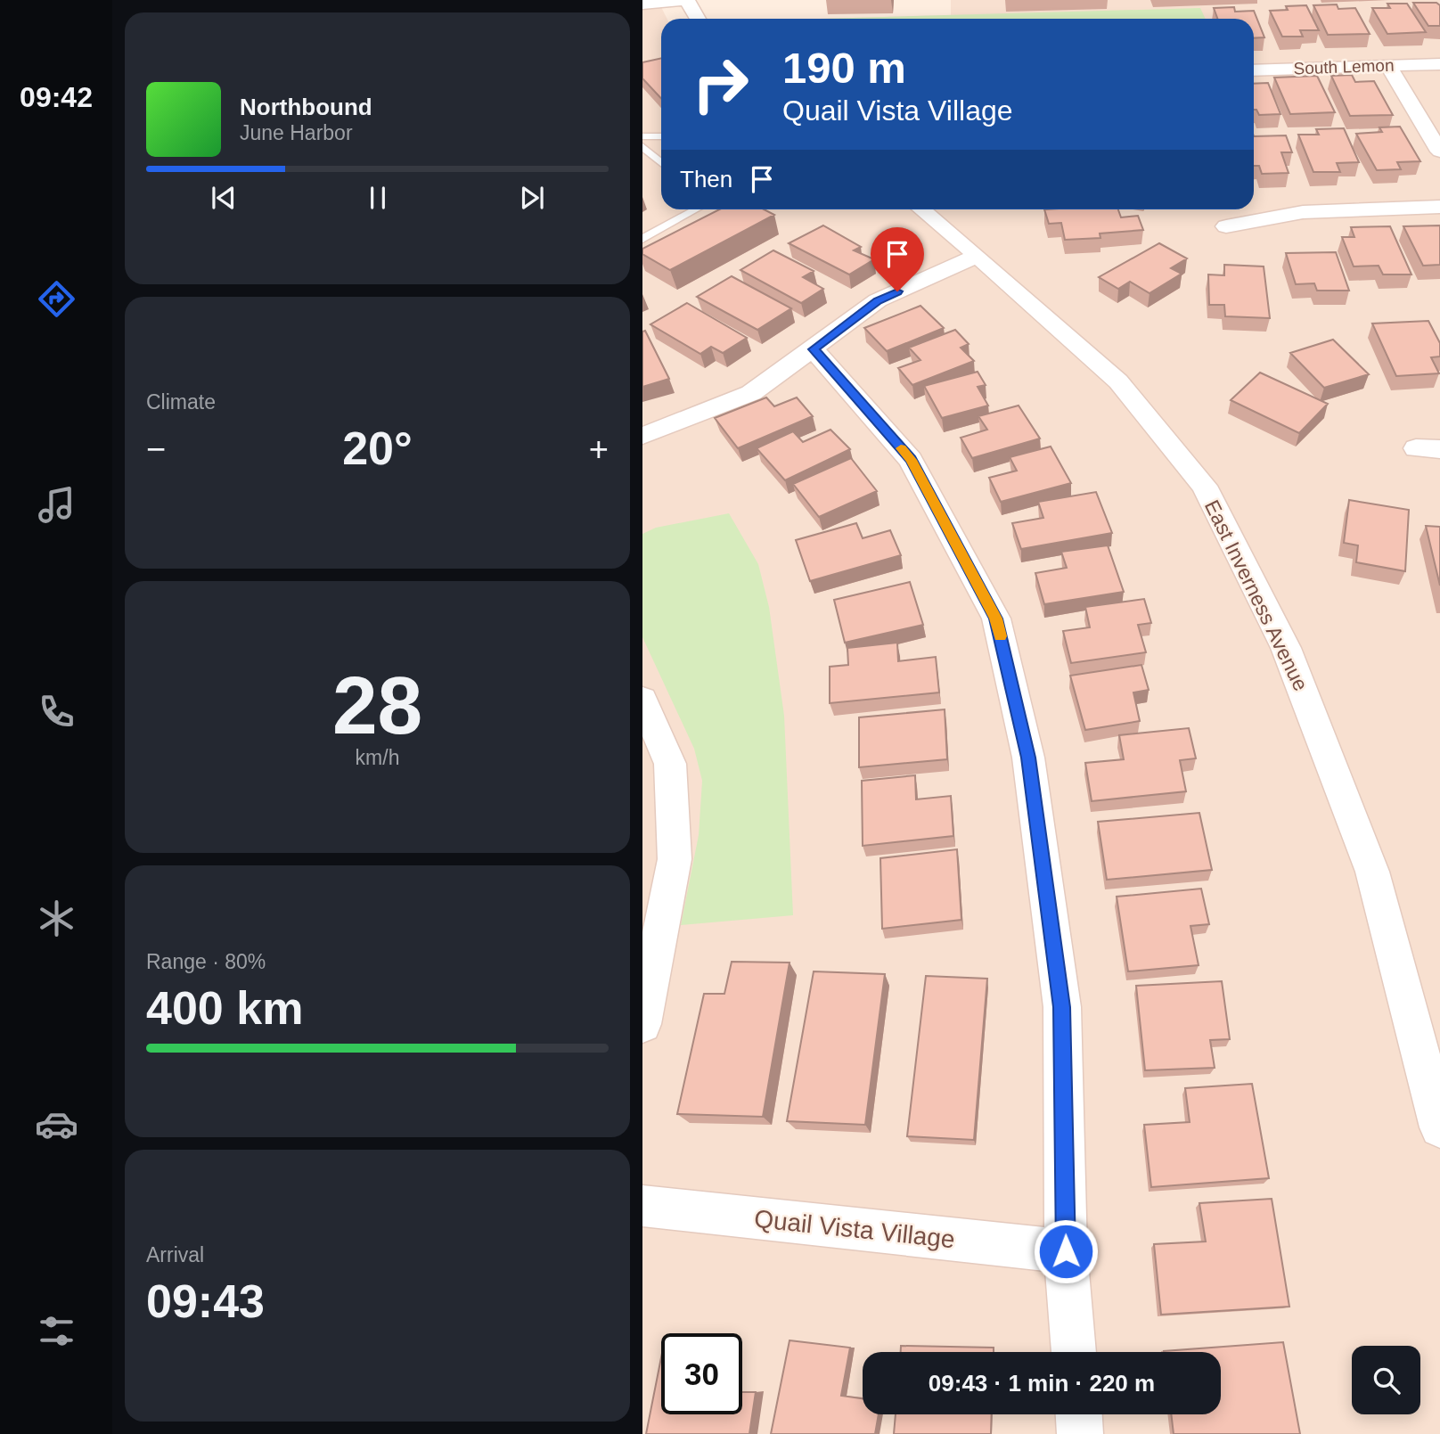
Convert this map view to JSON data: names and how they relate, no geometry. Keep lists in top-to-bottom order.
{
  "streets": {
    "street": ["South Lemon", "East Inverness Avenue", "Quail Vista Village"]
  },
  "page": {
    "tabs": "09:42",
    "turn": ["190 m", "Quail Vista Village"],
    "song": ["Northbound", "June Harbor"],
    "then": "Then",
    "tile": [
      "Climate",
      ["28", "km/h"],
      ["Range · 80%", "400 km"],
      ["Arrival", "09:43"]
    ],
    "heat": ["−", "20°", "+"],
    "limit": "30",
    "trip": "09:43 · 1 min · 220 m"
  }
}
